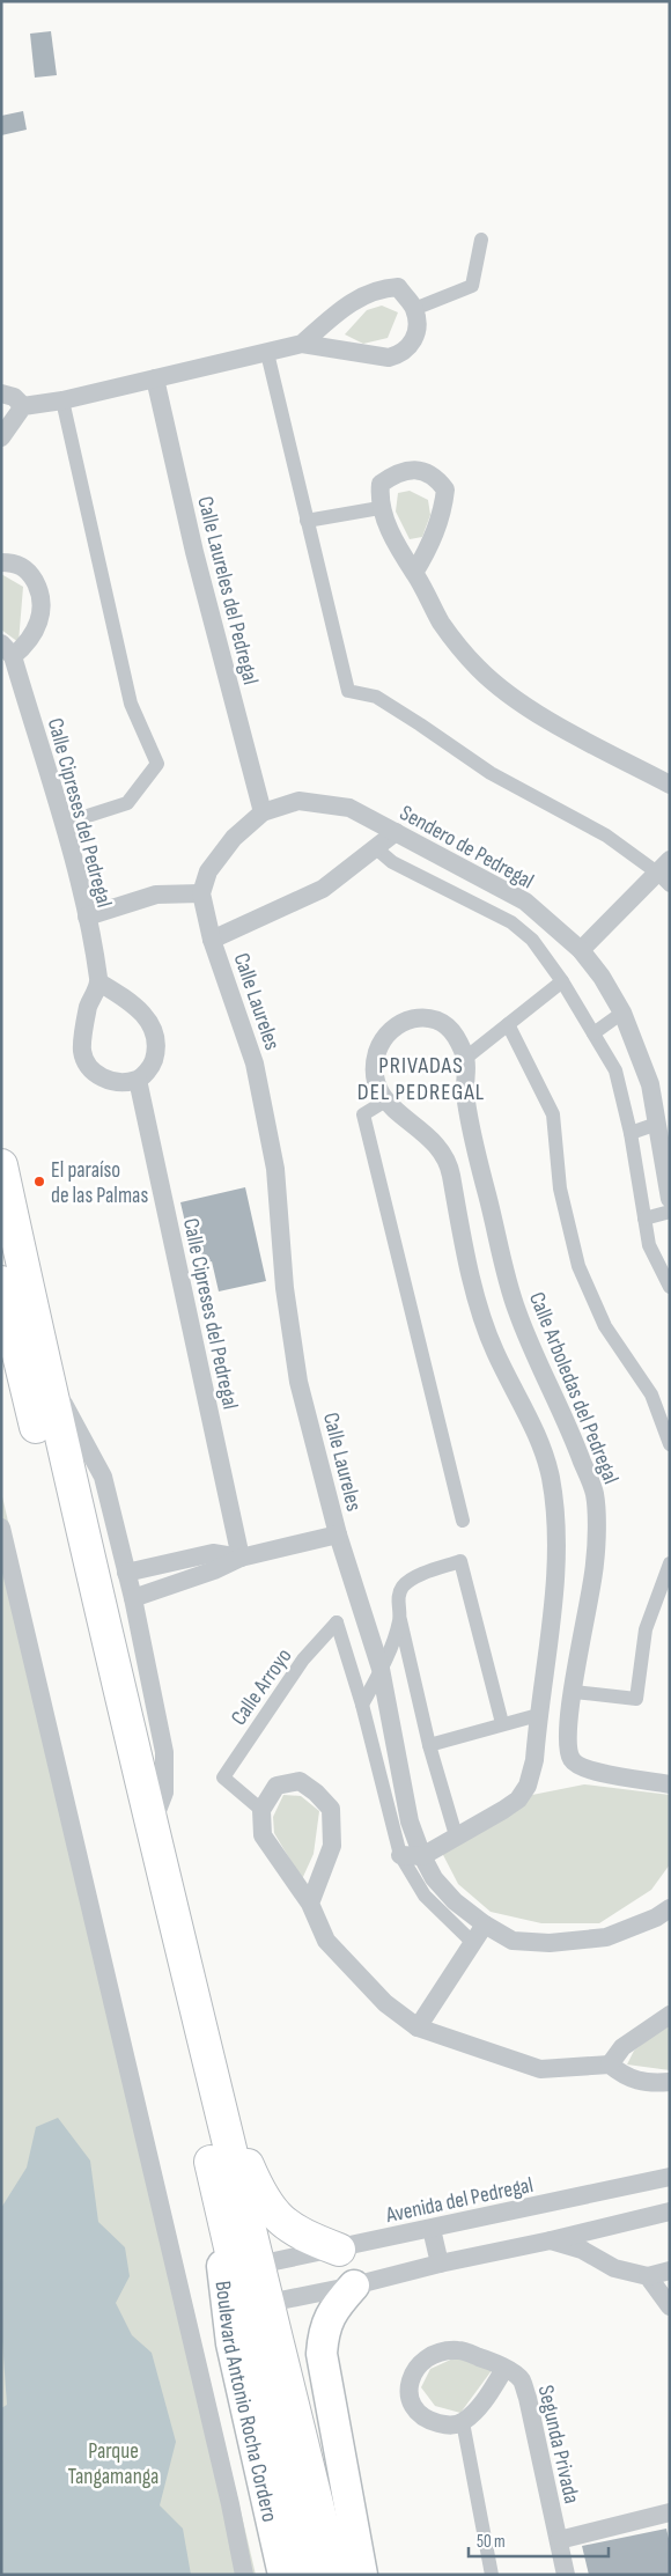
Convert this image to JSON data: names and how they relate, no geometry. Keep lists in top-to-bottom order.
{
  "streets": {
    "main road": ["Boulevard Antonio Rocha Cordero"],
    "street": [
      "Calle Laureles del Pedregal",
      "Calle Cipreses del Pedregal",
      "Sendero de Pedregal",
      "Calle Laureles",
      "Calle Arboledas del Pedregal",
      "Calle Arroyo",
      "Avenida del Pedregal",
      "Segunda Privada"
    ]
  },
  "crossings": [
    ["Calle Laureles del Pedregal", "Sendero de Pedregal"]
  ],
  "districts": ["PRIVADAS DEL PEDREGAL"],
  "parks": ["Parque Tangamanga"],
  "places": ["El paraíso de las Palmas"],
  "scale_bar": "50 m"
}
